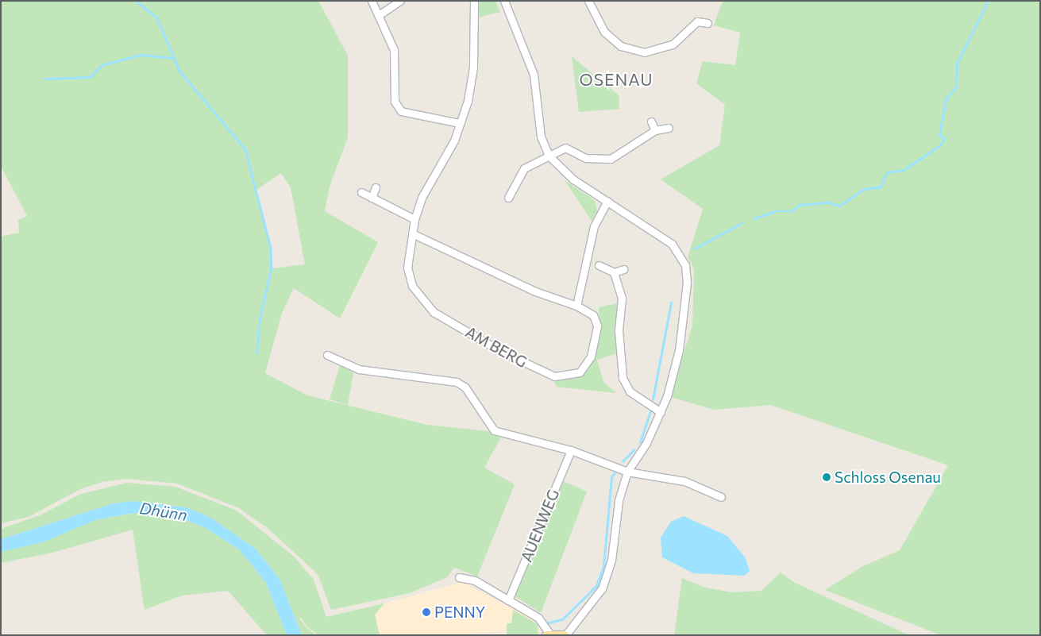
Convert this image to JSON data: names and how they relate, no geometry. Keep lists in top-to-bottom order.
{
  "streets": {
    "street": ["AM BERG", "AUENWEG"]
  },
  "districts": ["OSENAU"],
  "water": ["Dhünn"],
  "places": ["Schloss Osenau", "PENNY"]
}
